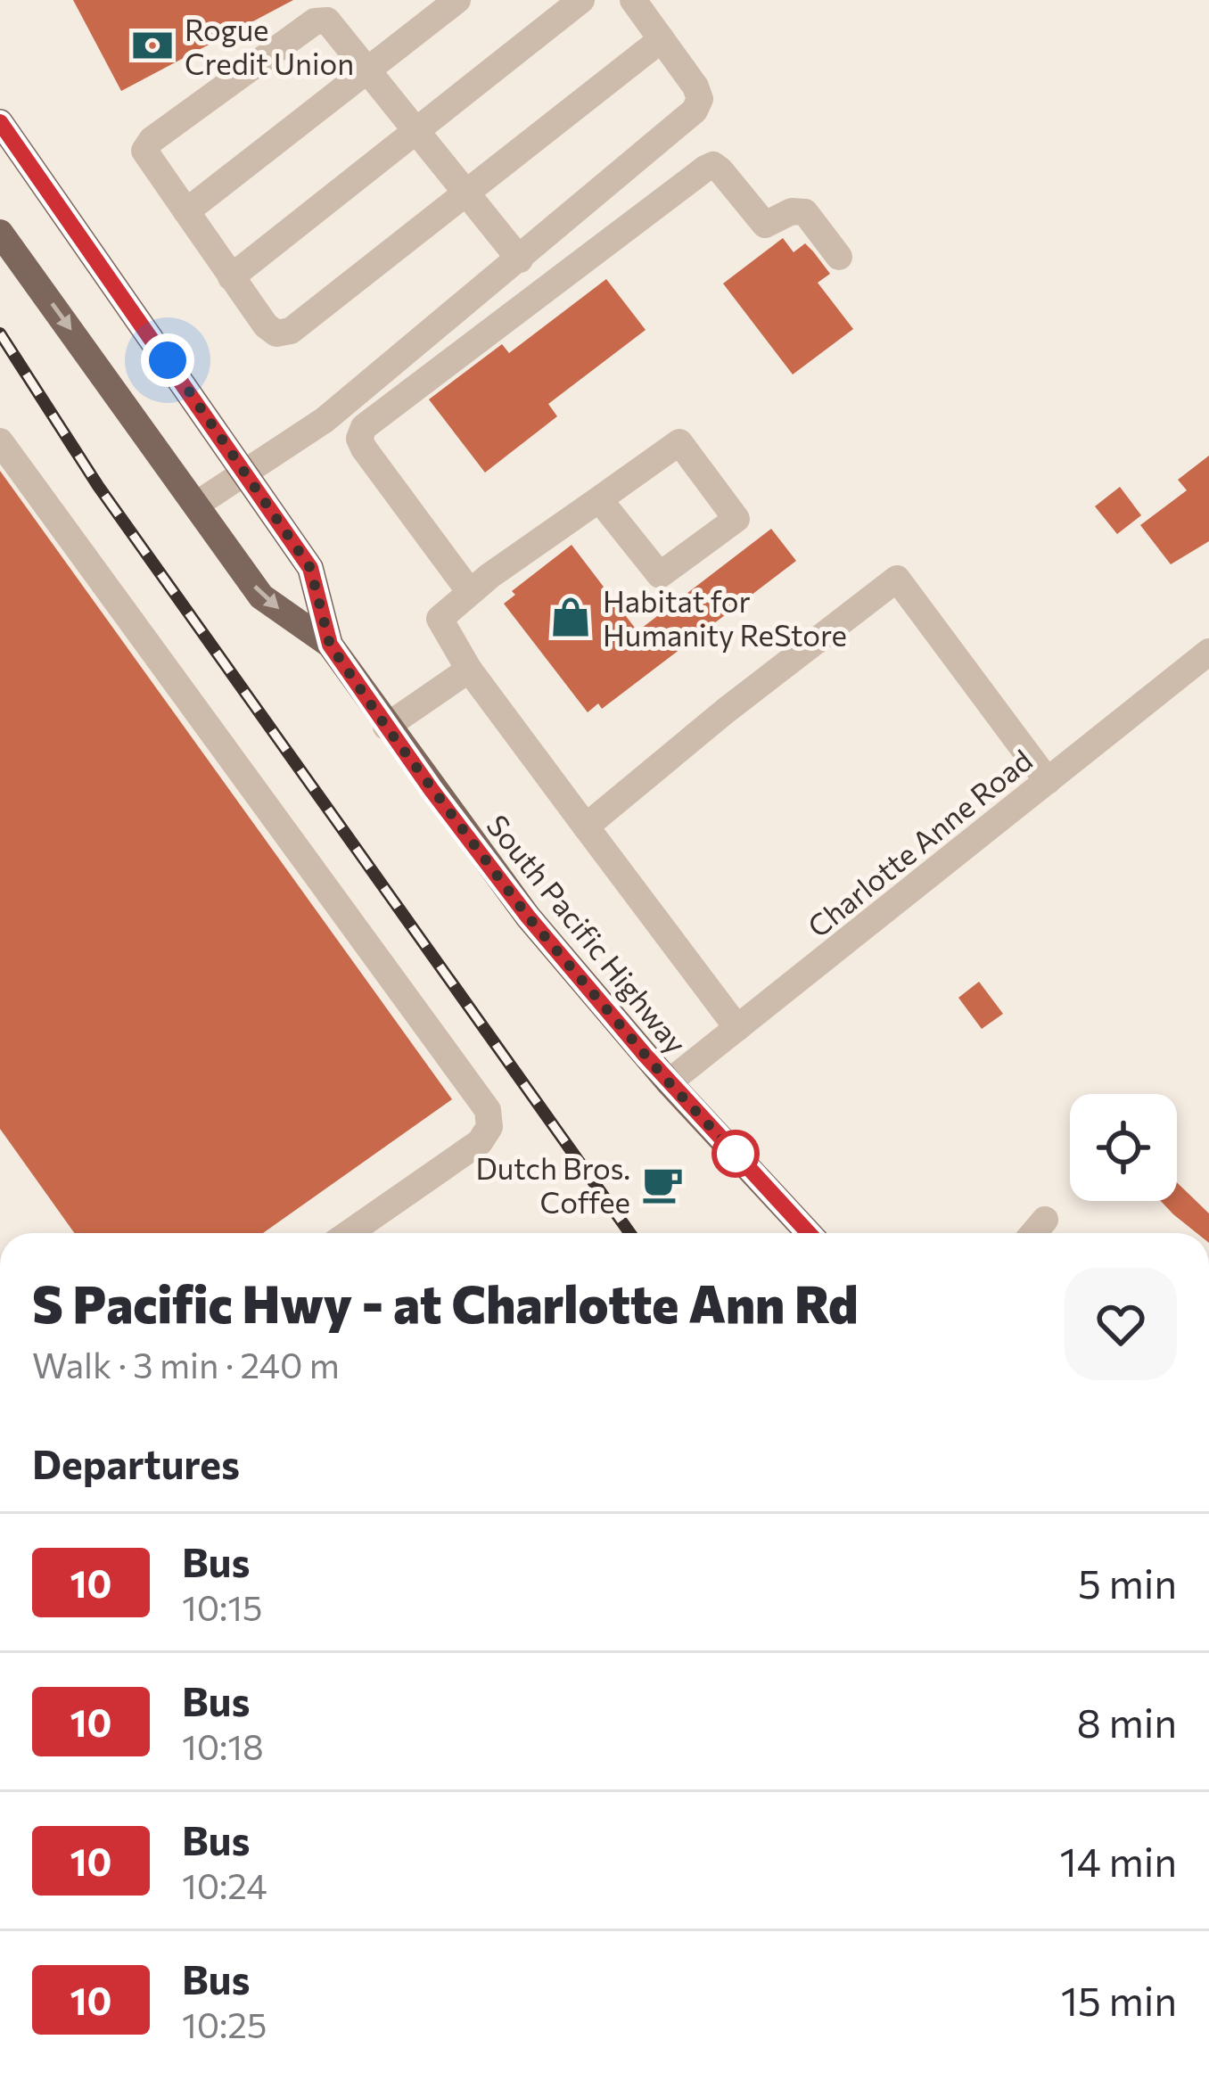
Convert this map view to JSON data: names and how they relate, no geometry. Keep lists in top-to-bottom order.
{
  "streets": {
    "main road": ["South Pacific Highway"],
    "street": ["Charlotte Anne Road"]
  },
  "crossings": [
    ["Charlotte Anne Road", "South Pacific Highway"]
  ],
  "places": {
    "bank": ["Rogue Credit Union"],
    "shop": ["Habitat for Humanity ReStore"],
    "cafe": ["Dutch Bros. Coffee"]
  },
  "lines": ["bus line 10"],
  "page": {
    "heading": [
      ["S Pacific Hwy - at Charlotte Ann Rd", "Walk · 3 min · 240 m"],
      "Departures"
    ],
    "list": [
      {
        "mark": "10",
        "name": "Bus",
        "note": "10:15",
        "value": "5 min"
      },
      {
        "mark": "10",
        "name": "Bus",
        "note": "10:18",
        "value": "8 min"
      },
      {
        "mark": "10",
        "name": "Bus",
        "note": "10:24",
        "value": "14 min"
      },
      {
        "mark": "10",
        "name": "Bus",
        "note": "10:25",
        "value": "15 min"
      }
    ]
  }
}
